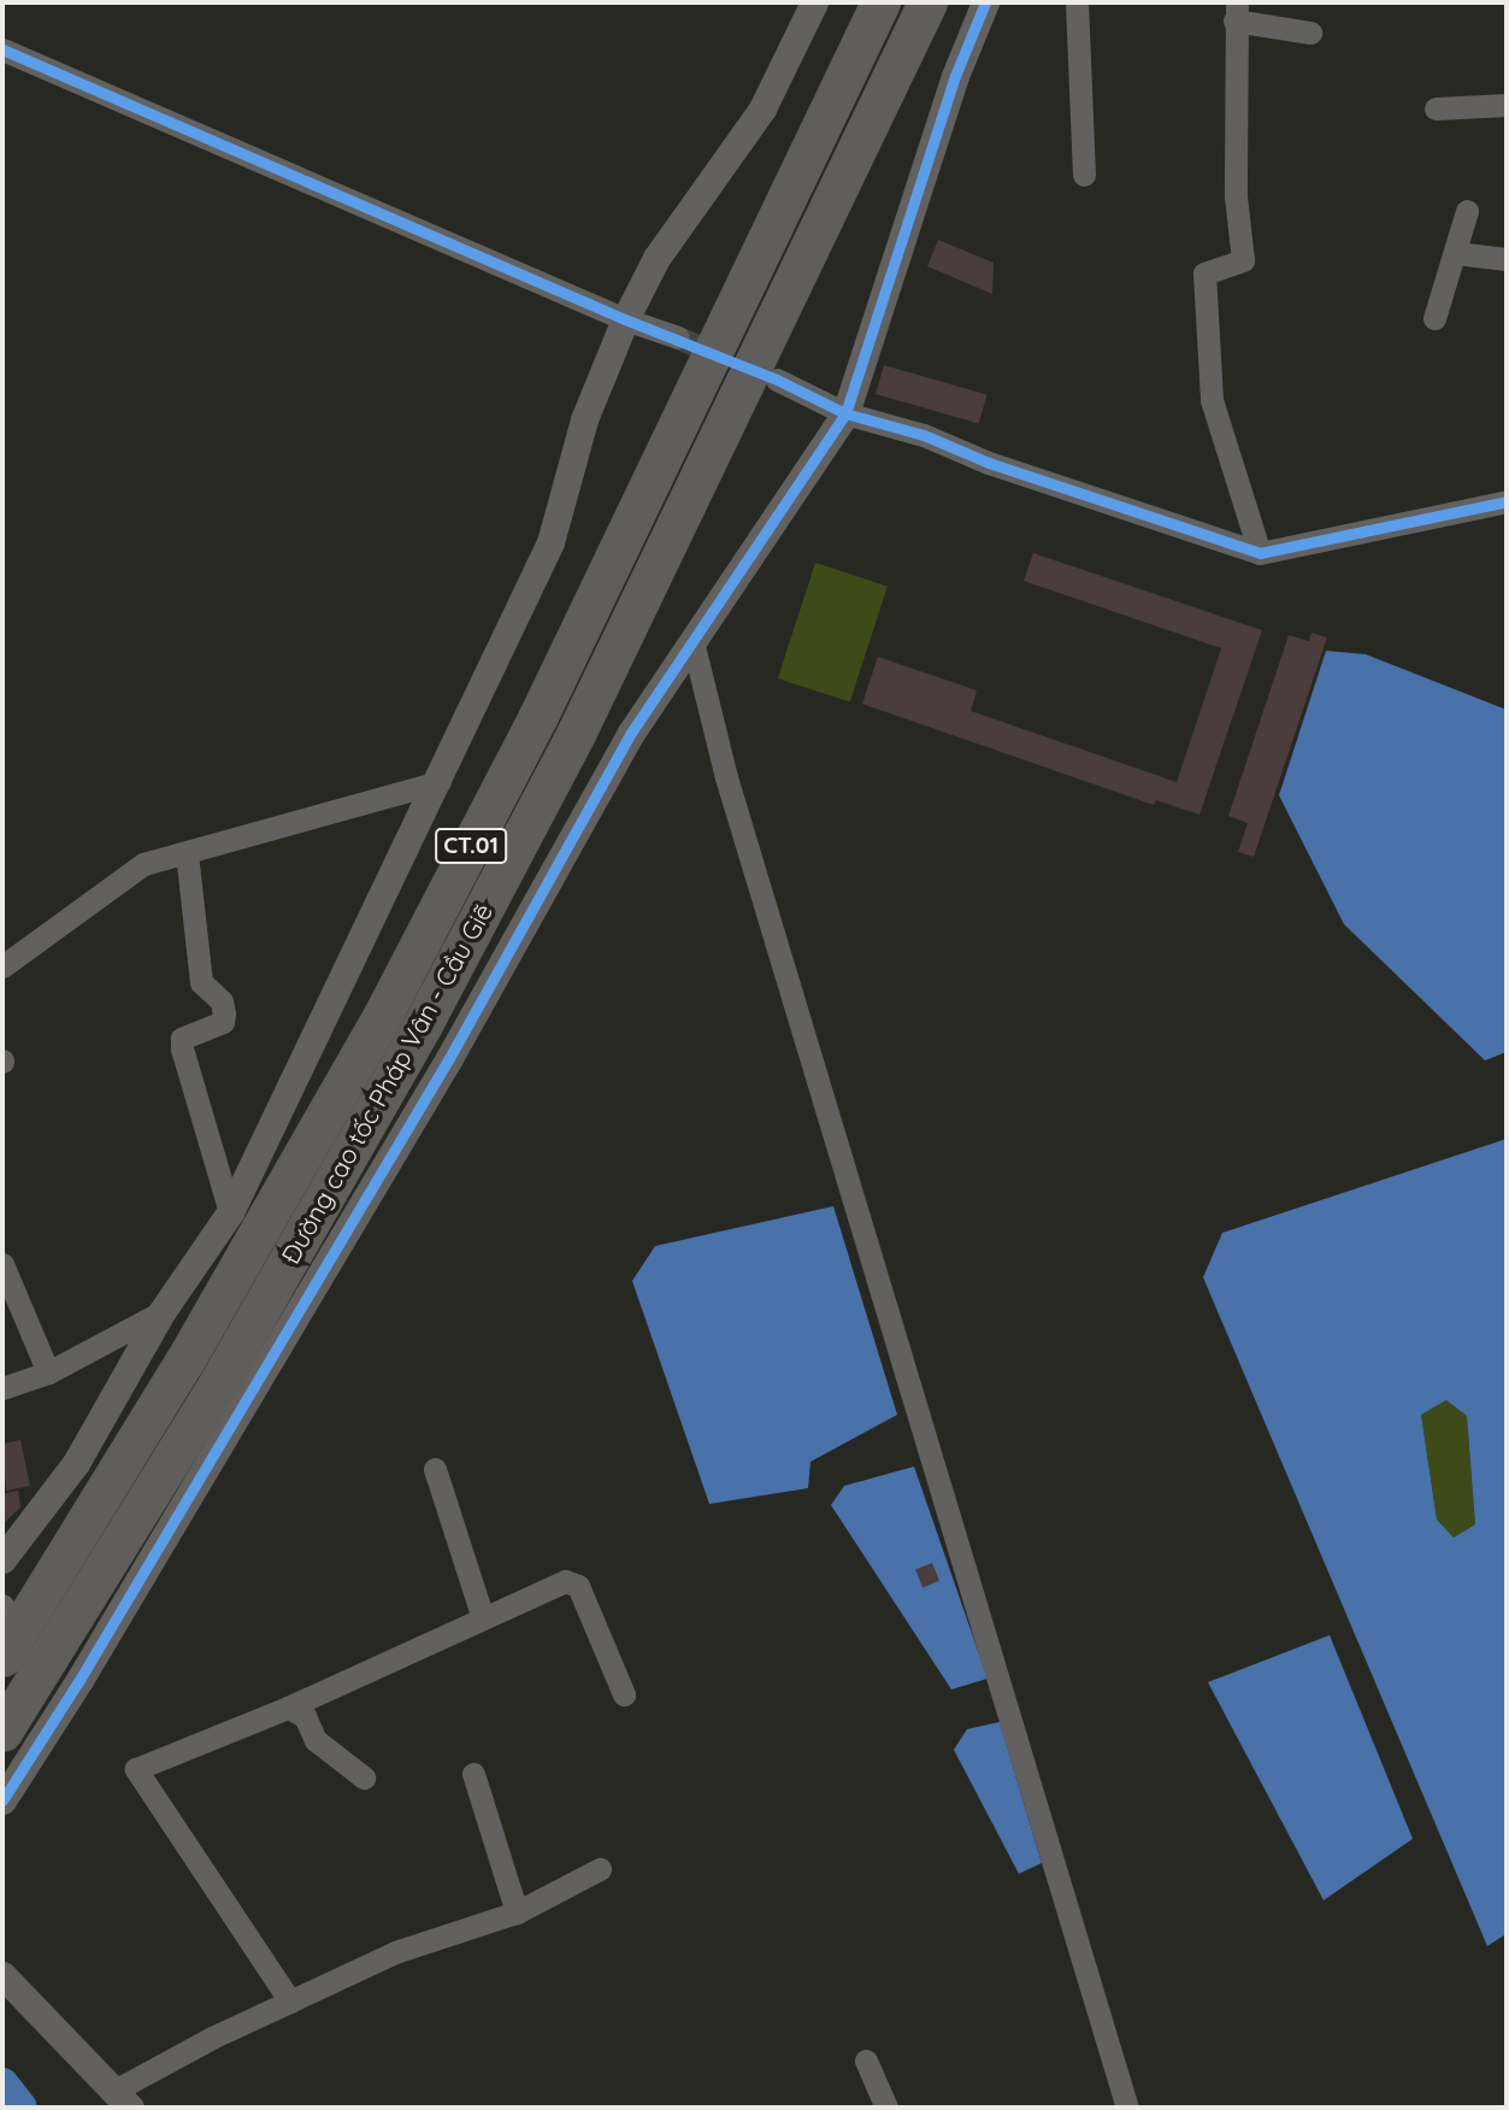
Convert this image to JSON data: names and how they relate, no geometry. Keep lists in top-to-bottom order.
{
  "streets": {
    "highway": ["CT.01", "Đường cao tốc Pháp Vân - Cầu Giẽ"]
  }
}
